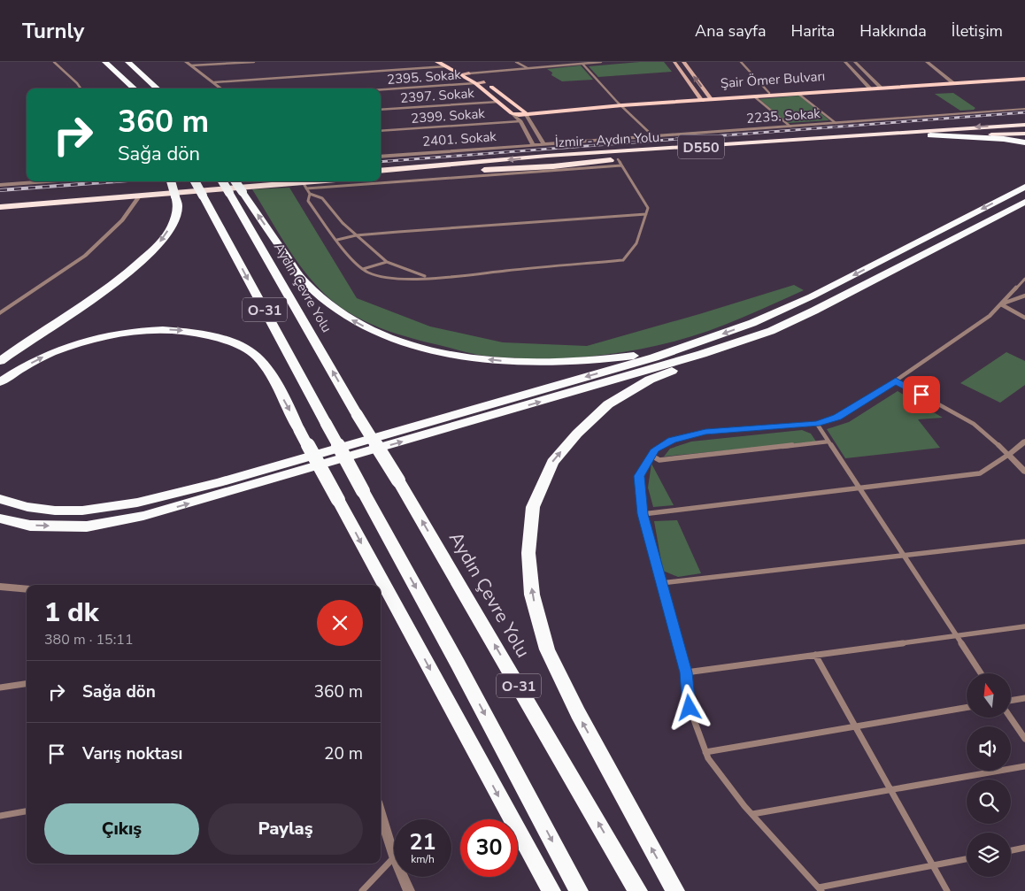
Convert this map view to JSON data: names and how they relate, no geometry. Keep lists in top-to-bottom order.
{
  "streets": {
    "highway": [
      "İzmir - Aydın Yolu",
      "D550",
      "Aydın Çevre Yolu",
      "O-31"
    ],
    "main road": ["Şair Ömer Bulvarı"],
    "street": [
      "2395. Sokak",
      "2397. Sokak",
      "2399. Sokak",
      "2235. Sokak",
      "2401. Sokak"
    ]
  },
  "crossings": [
    ["2235. Sokak", "2401. Sokak"]
  ],
  "north": "top",
  "page": {
    "header": "Turnly",
    "nav": [
      "Ana sayfa",
      "Harita",
      "Hakkında",
      "İletişim"
    ],
    "turn": ["360 m", "Sağa dön"],
    "heading": ["1 dk", "380 m · 15:11"],
    "list": [
      {
        "name": "Sağa dön",
        "value": "360 m"
      },
      {
        "name": "Varış noktası",
        "value": "20 m"
      }
    ],
    "buttons": ["Çıkış", "Paylaş"],
    "speed": "21 km/h",
    "limit": "30"
  }
}
